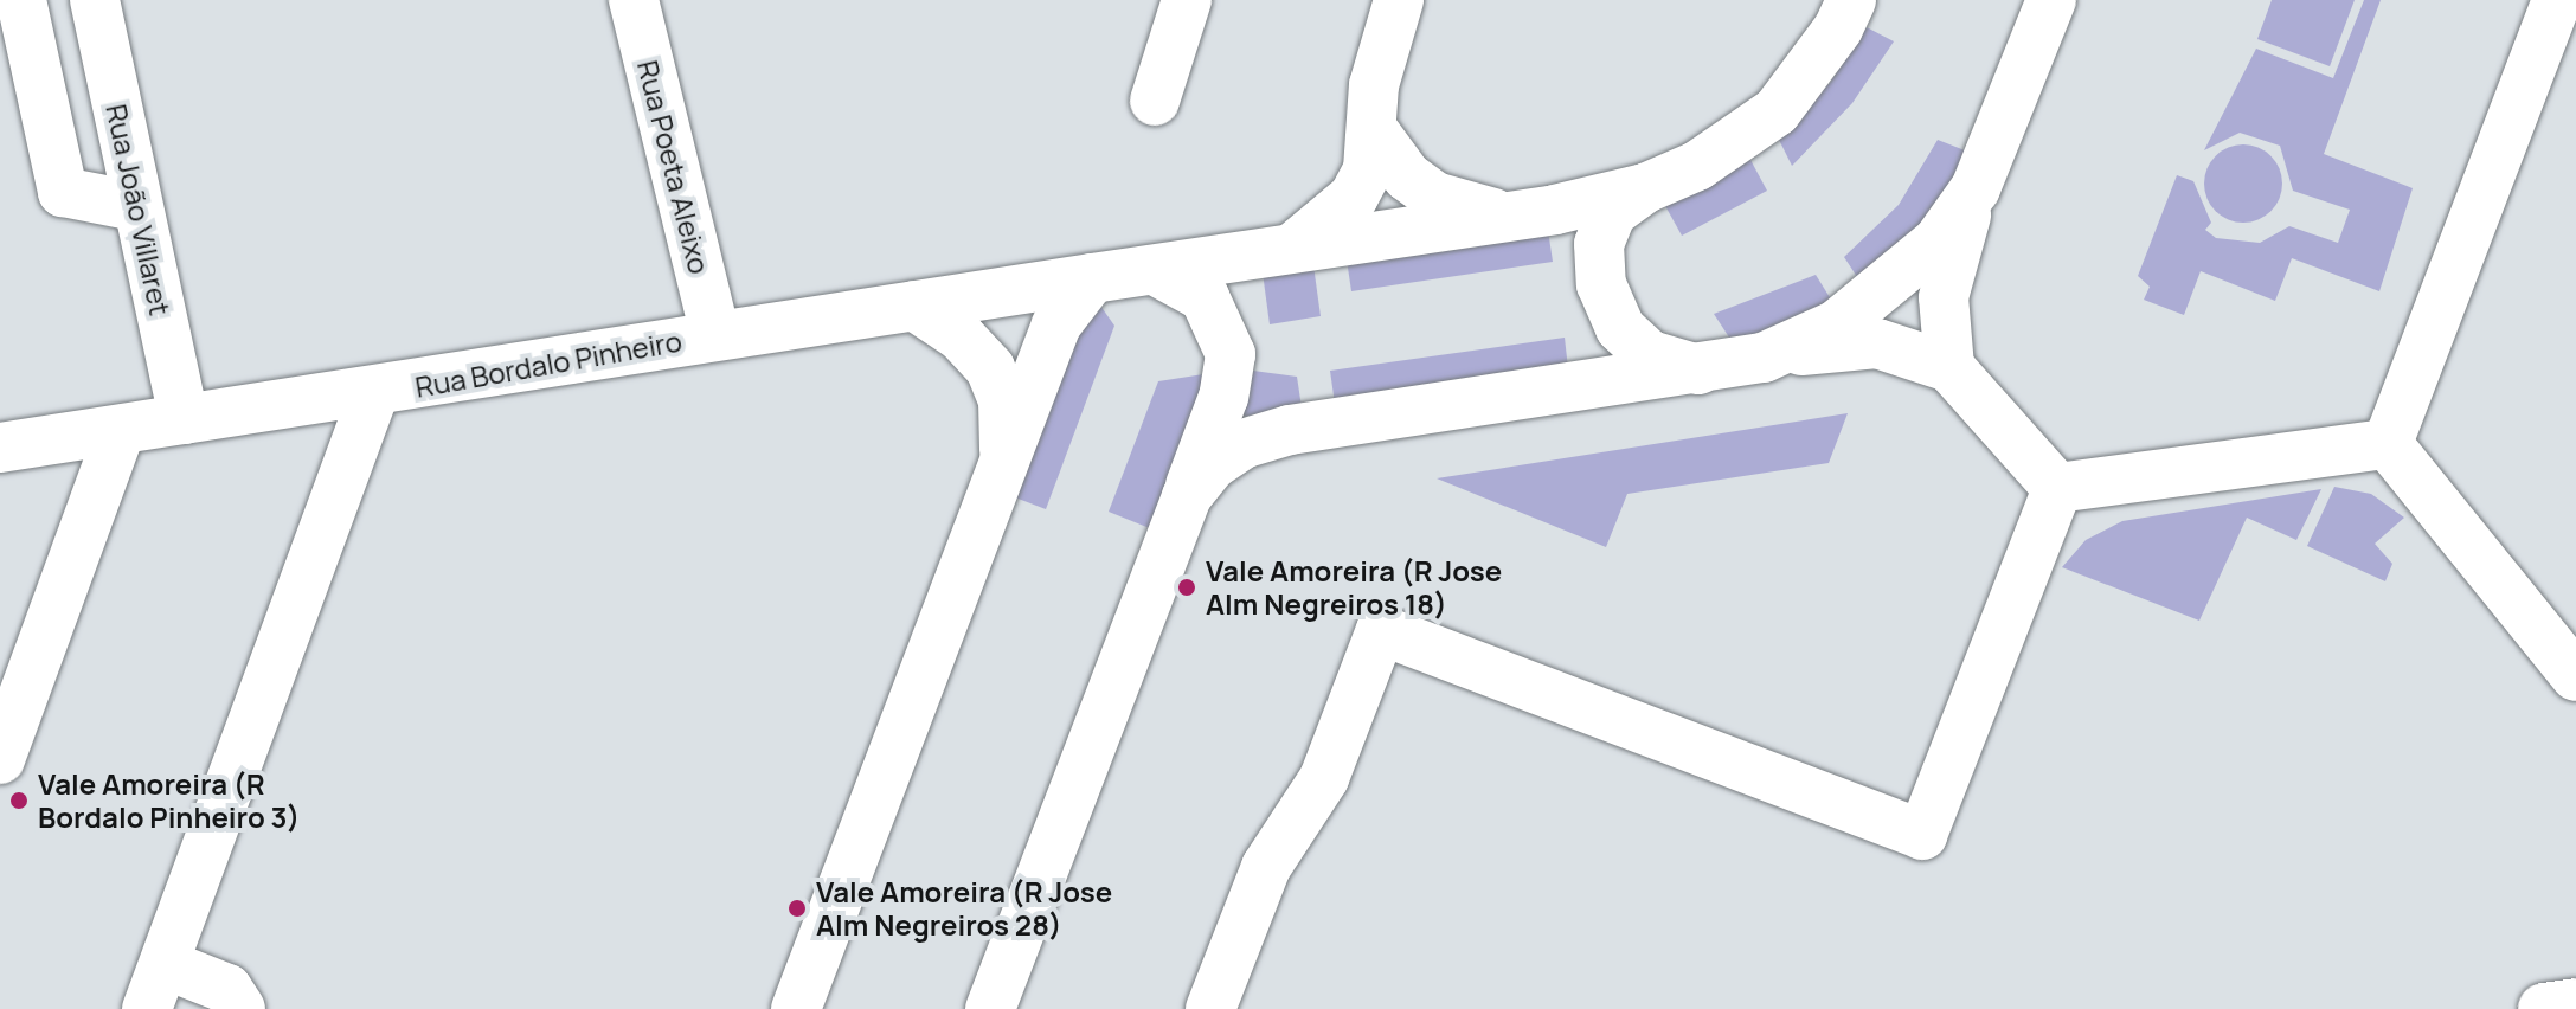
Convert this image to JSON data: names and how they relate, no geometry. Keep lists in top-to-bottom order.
{
  "streets": {
    "street": ["Rua Poeta Aleixo", "Rua João Villaret", "Rua Bordalo Pinheiro"]
  },
  "crossings": [
    ["Rua Poeta Aleixo", "Rua Bordalo Pinheiro"],
    ["Rua João Villaret", "Rua Bordalo Pinheiro"]
  ],
  "places": ["Vale Amoreira (R Jose Alm Negreiros 18)", "Vale Amoreira (R Bordalo Pinheiro 3)", "Vale Amoreira (R Jose Alm Negreiros 28)"]
}
